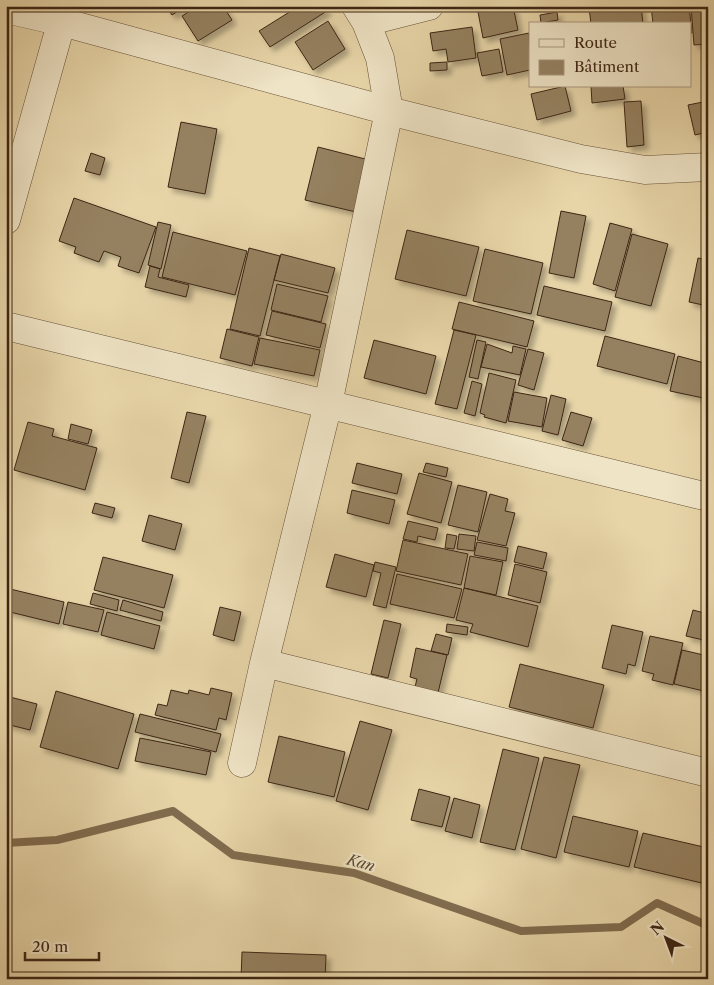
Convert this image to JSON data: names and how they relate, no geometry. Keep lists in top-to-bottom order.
{
  "water": ["Kan"],
  "legend": ["Route", "Bâtiment"],
  "scale_bar": "20 m",
  "north": "top left"
}
